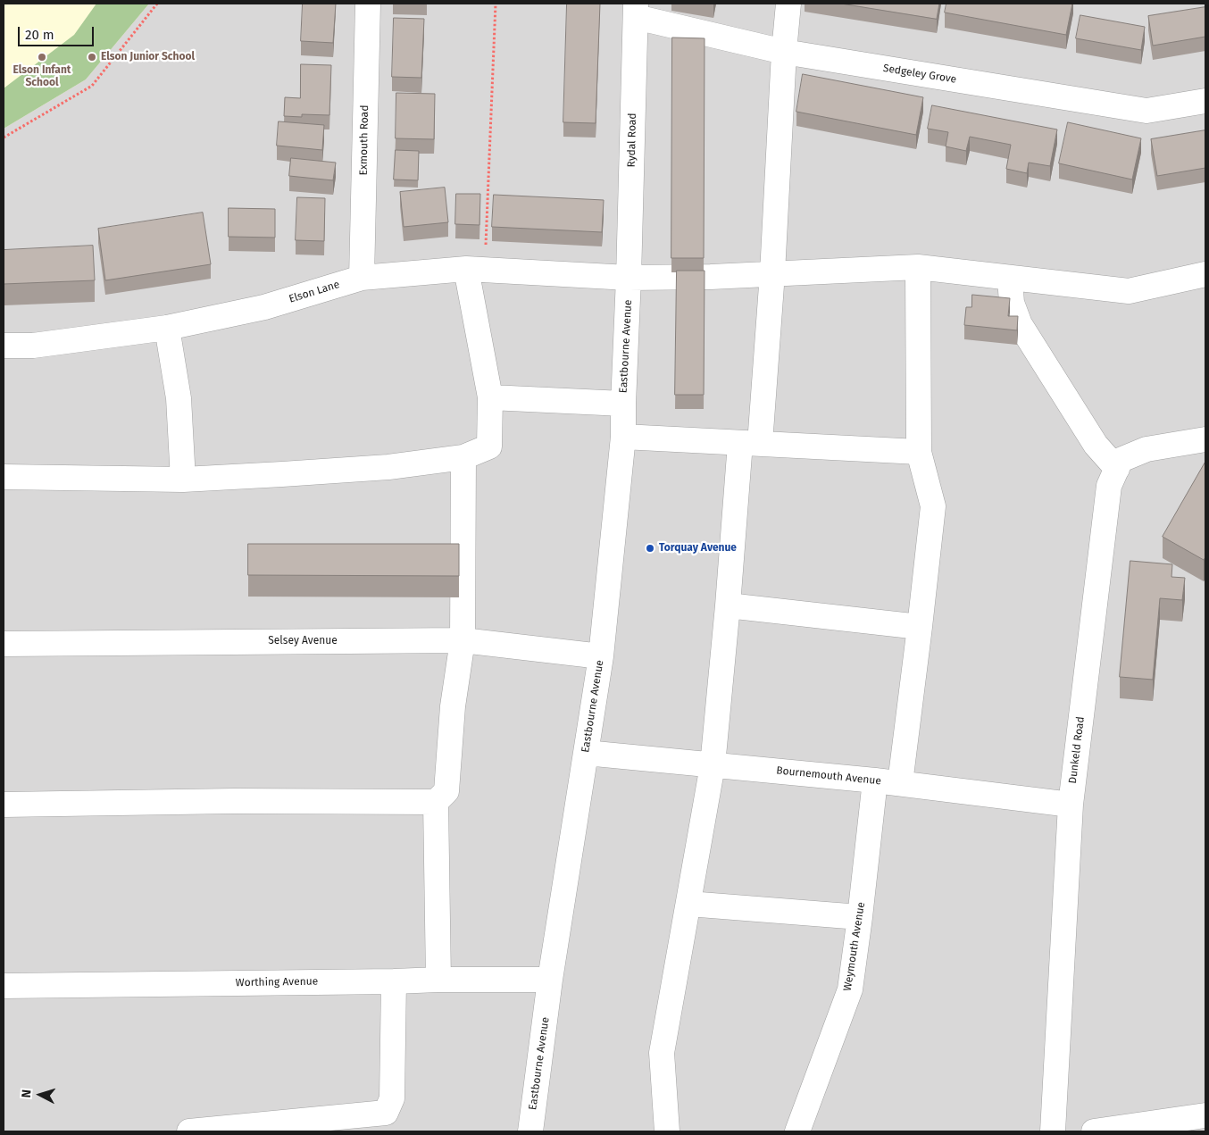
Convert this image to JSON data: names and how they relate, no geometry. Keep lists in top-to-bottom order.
{
  "streets": {
    "street": [
      "Sedgeley Grove",
      "Exmouth Road",
      "Rydal Road",
      "Elson Lane",
      "Eastbourne Avenue",
      "Selsey Avenue",
      "Dunkeld Road",
      "Bournemouth Avenue",
      "Weymouth Avenue",
      "Worthing Avenue"
    ]
  },
  "crossings": [
    ["Sedgeley Grove", "Rydal Road"],
    ["Exmouth Road", "Elson Lane"],
    ["Rydal Road", "Elson Lane"],
    ["Rydal Road", "Eastbourne Avenue"],
    ["Elson Lane", "Eastbourne Avenue"],
    ["Eastbourne Avenue", "Selsey Avenue"],
    ["Eastbourne Avenue", "Bournemouth Avenue"],
    ["Eastbourne Avenue", "Worthing Avenue"],
    ["Dunkeld Road", "Bournemouth Avenue"],
    ["Bournemouth Avenue", "Weymouth Avenue"]
  ],
  "places": ["Elson Infant School", "Elson Junior School", "Torquay Avenue"],
  "scale_bar": "20 m",
  "north": "left"
}
